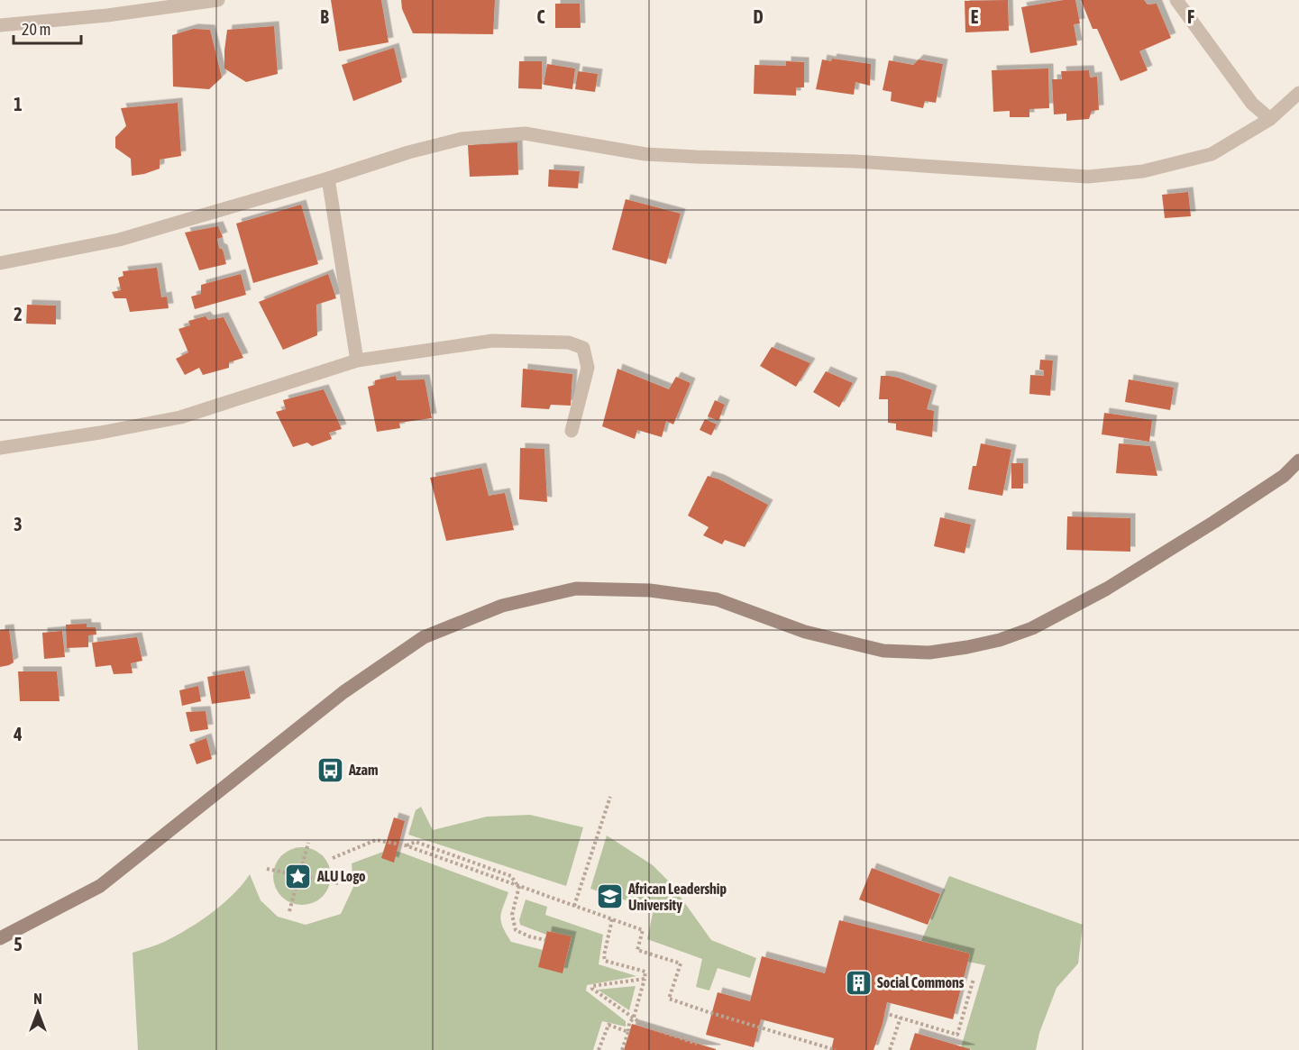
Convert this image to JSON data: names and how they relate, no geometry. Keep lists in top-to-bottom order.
{
  "places": {
    "bus stop": ["Azam"],
    "place": ["ALU Logo"],
    "school or university": ["African Leadership University"],
    "building": ["Social Commons"]
  },
  "scale_bar": "20 m",
  "north": "top",
  "grid": {
    "columns": [
      "B",
      "C",
      "D",
      "E",
      "F"
    ],
    "rows": [
      "1",
      "2",
      "3",
      "4",
      "5"
    ]
  }
}
